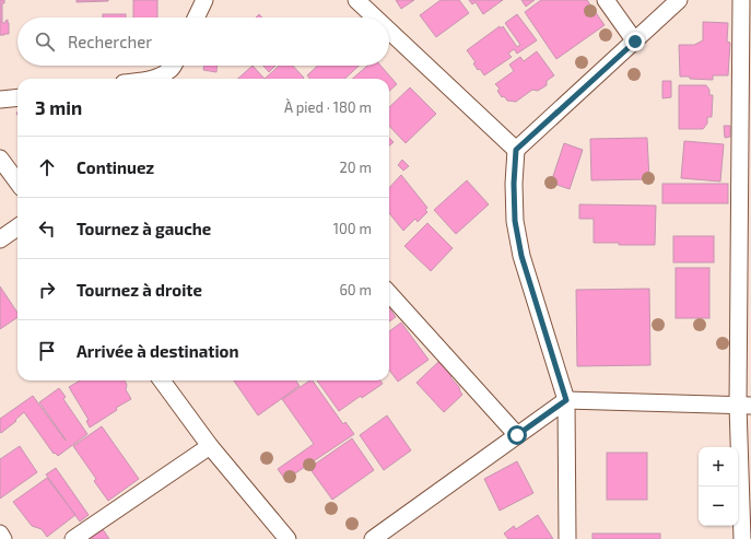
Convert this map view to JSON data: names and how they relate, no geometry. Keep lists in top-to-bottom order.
{
  "page": {
    "search": "Rechercher",
    "heading": ["3 min", "À pied · 180 m"],
    "list": [
      ["Continuez", "20 m"],
      ["Tournez à gauche", "100 m"],
      ["Tournez à droite", "60 m"],
      "Arrivée à destination"
    ],
    "map_buttons": ["+", "−"]
  }
}
